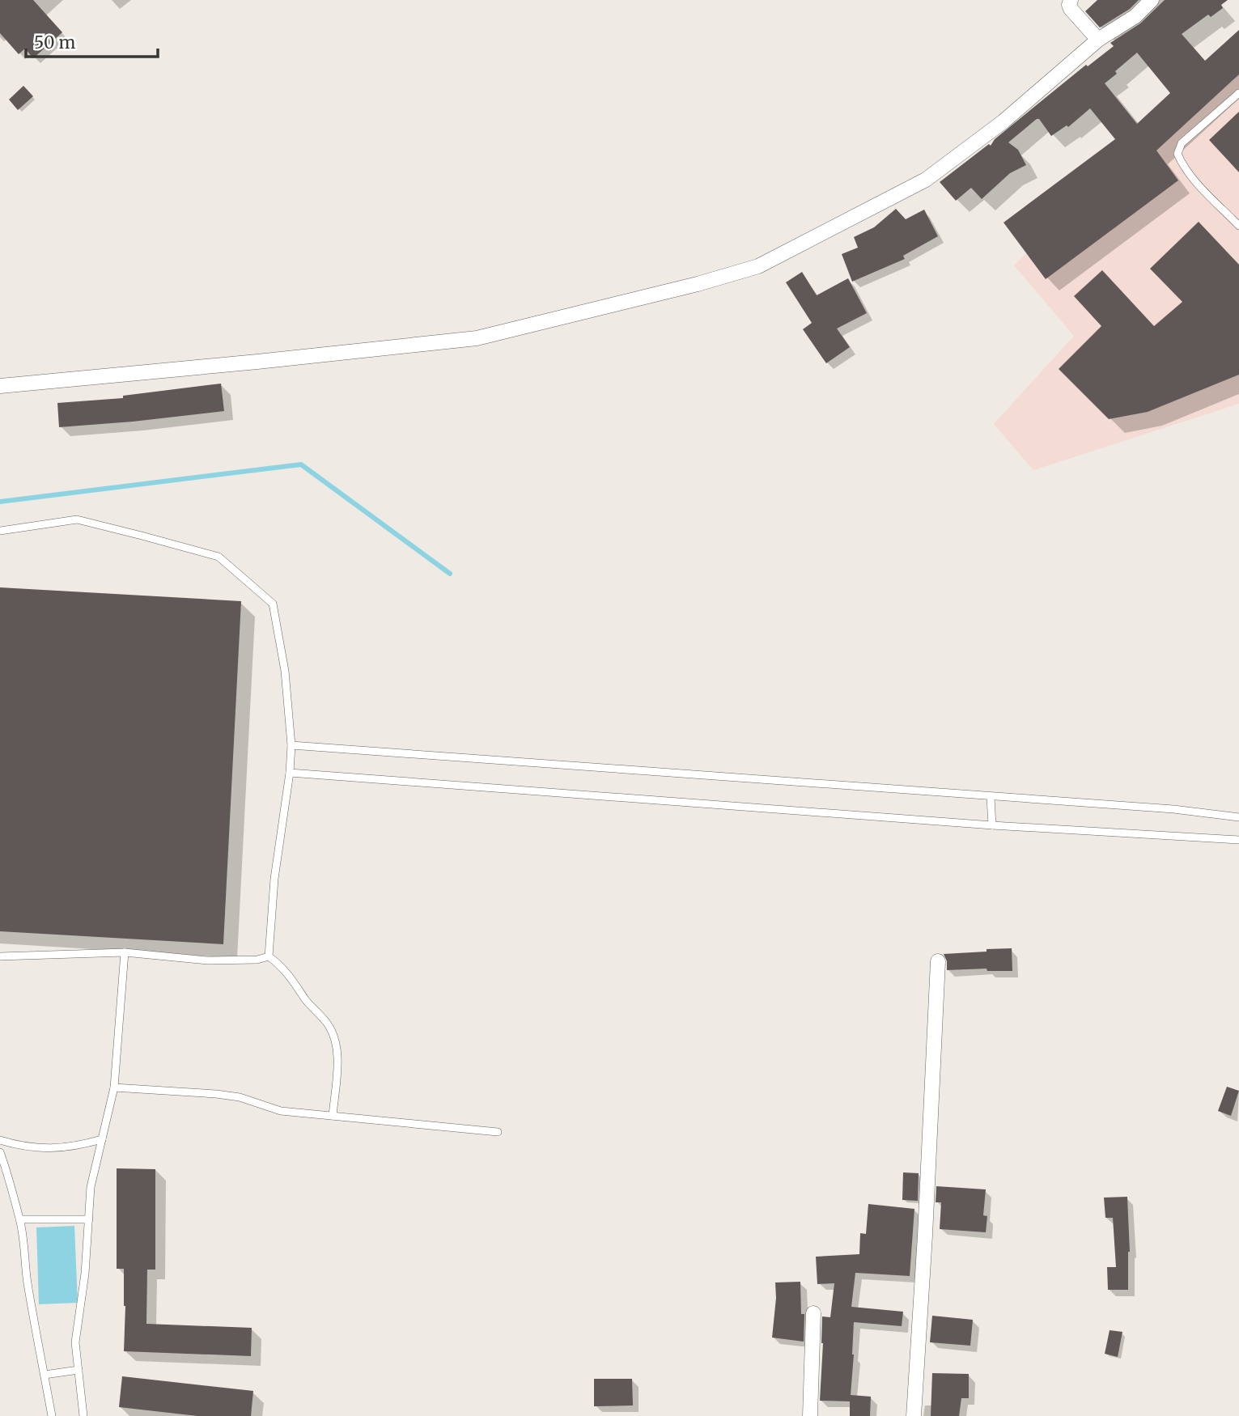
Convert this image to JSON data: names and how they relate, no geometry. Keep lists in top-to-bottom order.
{
  "scale_bar": "50 m"
}
